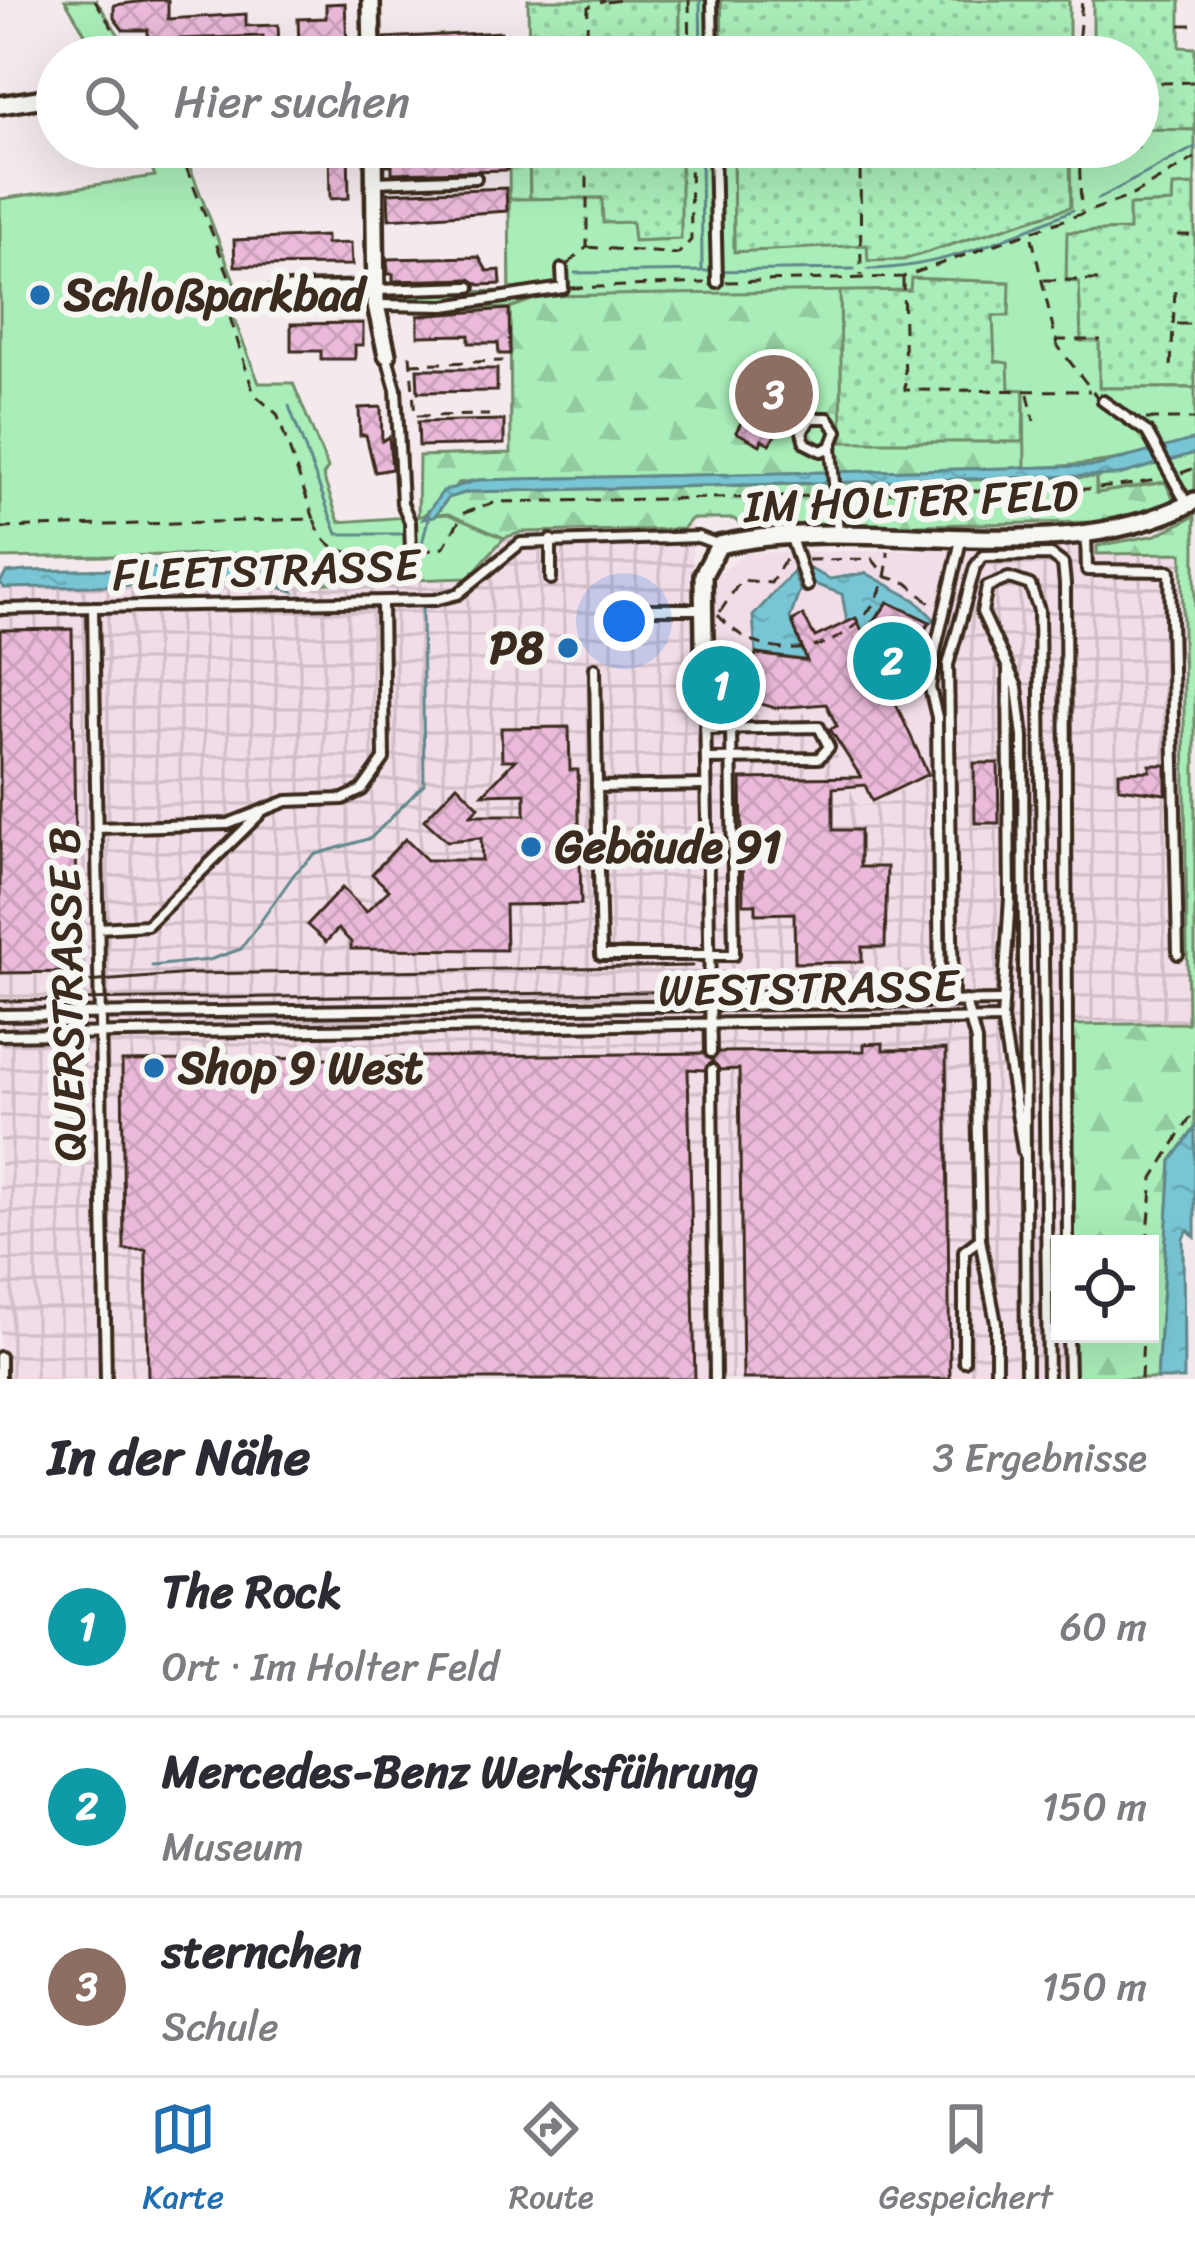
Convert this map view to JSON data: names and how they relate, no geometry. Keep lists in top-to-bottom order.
{
  "streets": {
    "street": ["IM HOLTER FELD"],
    "lane": ["FLEETSTRASSE", "WESTSTRASSE", "QUERSTRASSE B"]
  },
  "crossings": [
    ["FLEETSTRASSE", "QUERSTRASSE B"],
    ["WESTSTRASSE", "QUERSTRASSE B"]
  ],
  "places": [
    "Schloßparkbad",
    "P8",
    "Gebäude 91",
    "Shop 9 West"
  ],
  "page": {
    "search": "Hier suchen",
    "pins": ["3", "2", "1"],
    "heading": ["In der Nähe", "3 Ergebnisse"],
    "list": [
      {
        "mark": "1",
        "name": "The Rock",
        "note": "Ort · Im Holter Feld",
        "value": "60 m"
      },
      {
        "mark": "2",
        "name": "Mercedes-Benz Werksführung",
        "note": "Museum",
        "value": "150 m"
      },
      {
        "mark": "3",
        "name": "sternchen",
        "note": "Schule",
        "value": "150 m"
      }
    ],
    "nav": ["Karte", "Route", "Gespeichert"]
  }
}
